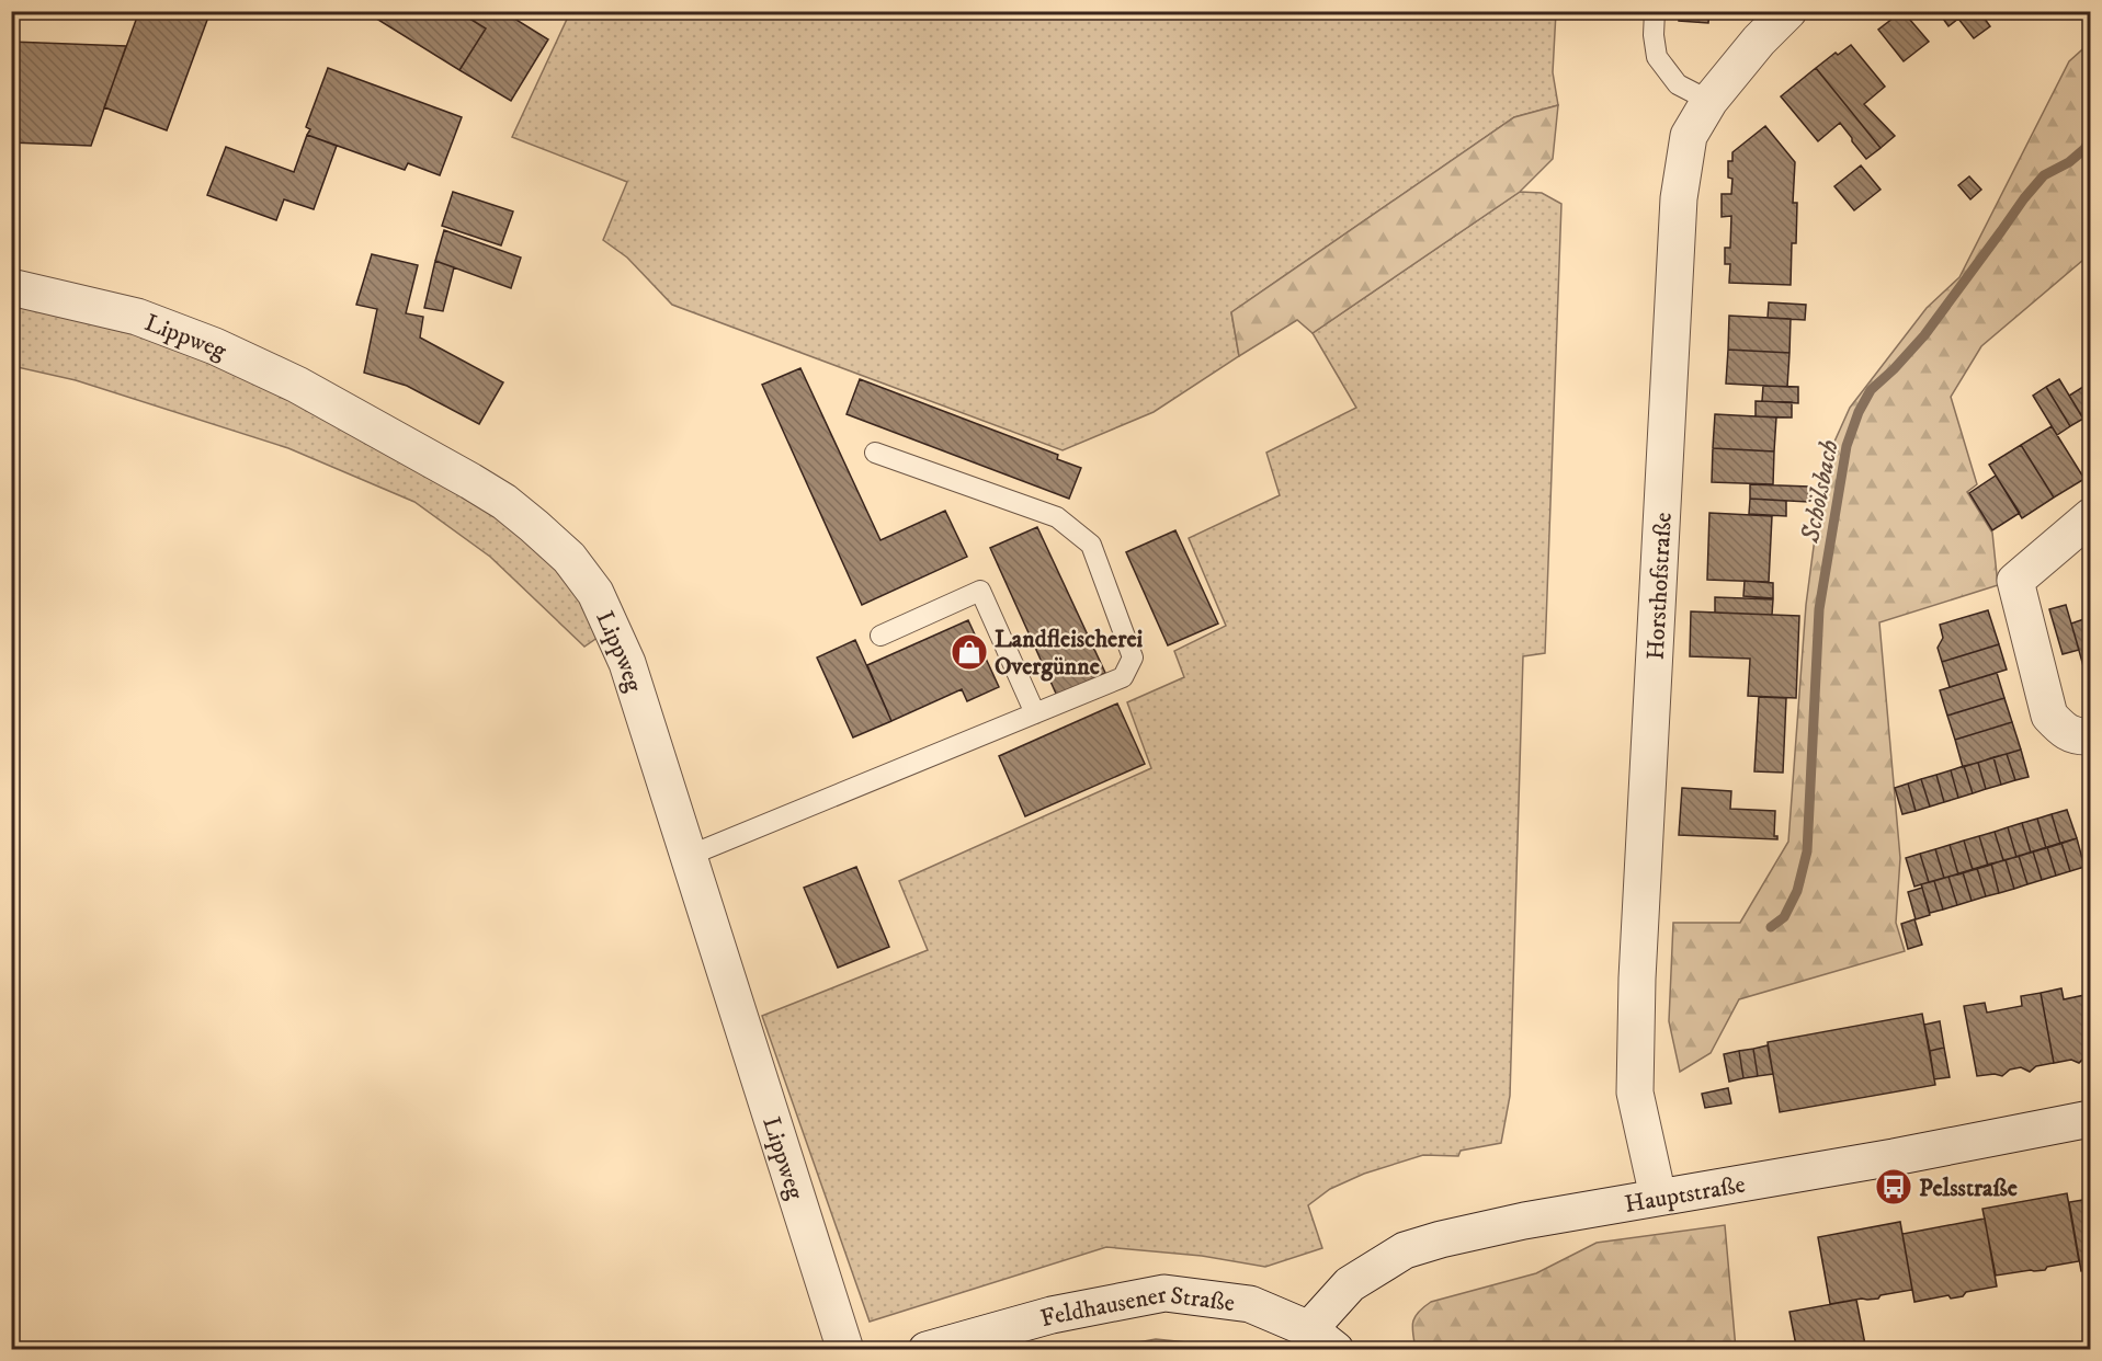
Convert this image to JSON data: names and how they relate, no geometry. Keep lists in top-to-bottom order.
{
  "streets": {
    "street": [
      "Lippweg",
      "Horsthofstraße",
      "Hauptstraße",
      "Feldhausener Straße"
    ]
  },
  "crossings": [
    ["Horsthofstraße", "Hauptstraße"],
    ["Hauptstraße", "Feldhausener Straße"]
  ],
  "water": ["Schölsbach"],
  "places": {
    "shop": ["Landfleischerei Overgünne"],
    "bus stop": ["Pelsstraße"]
  }
}
